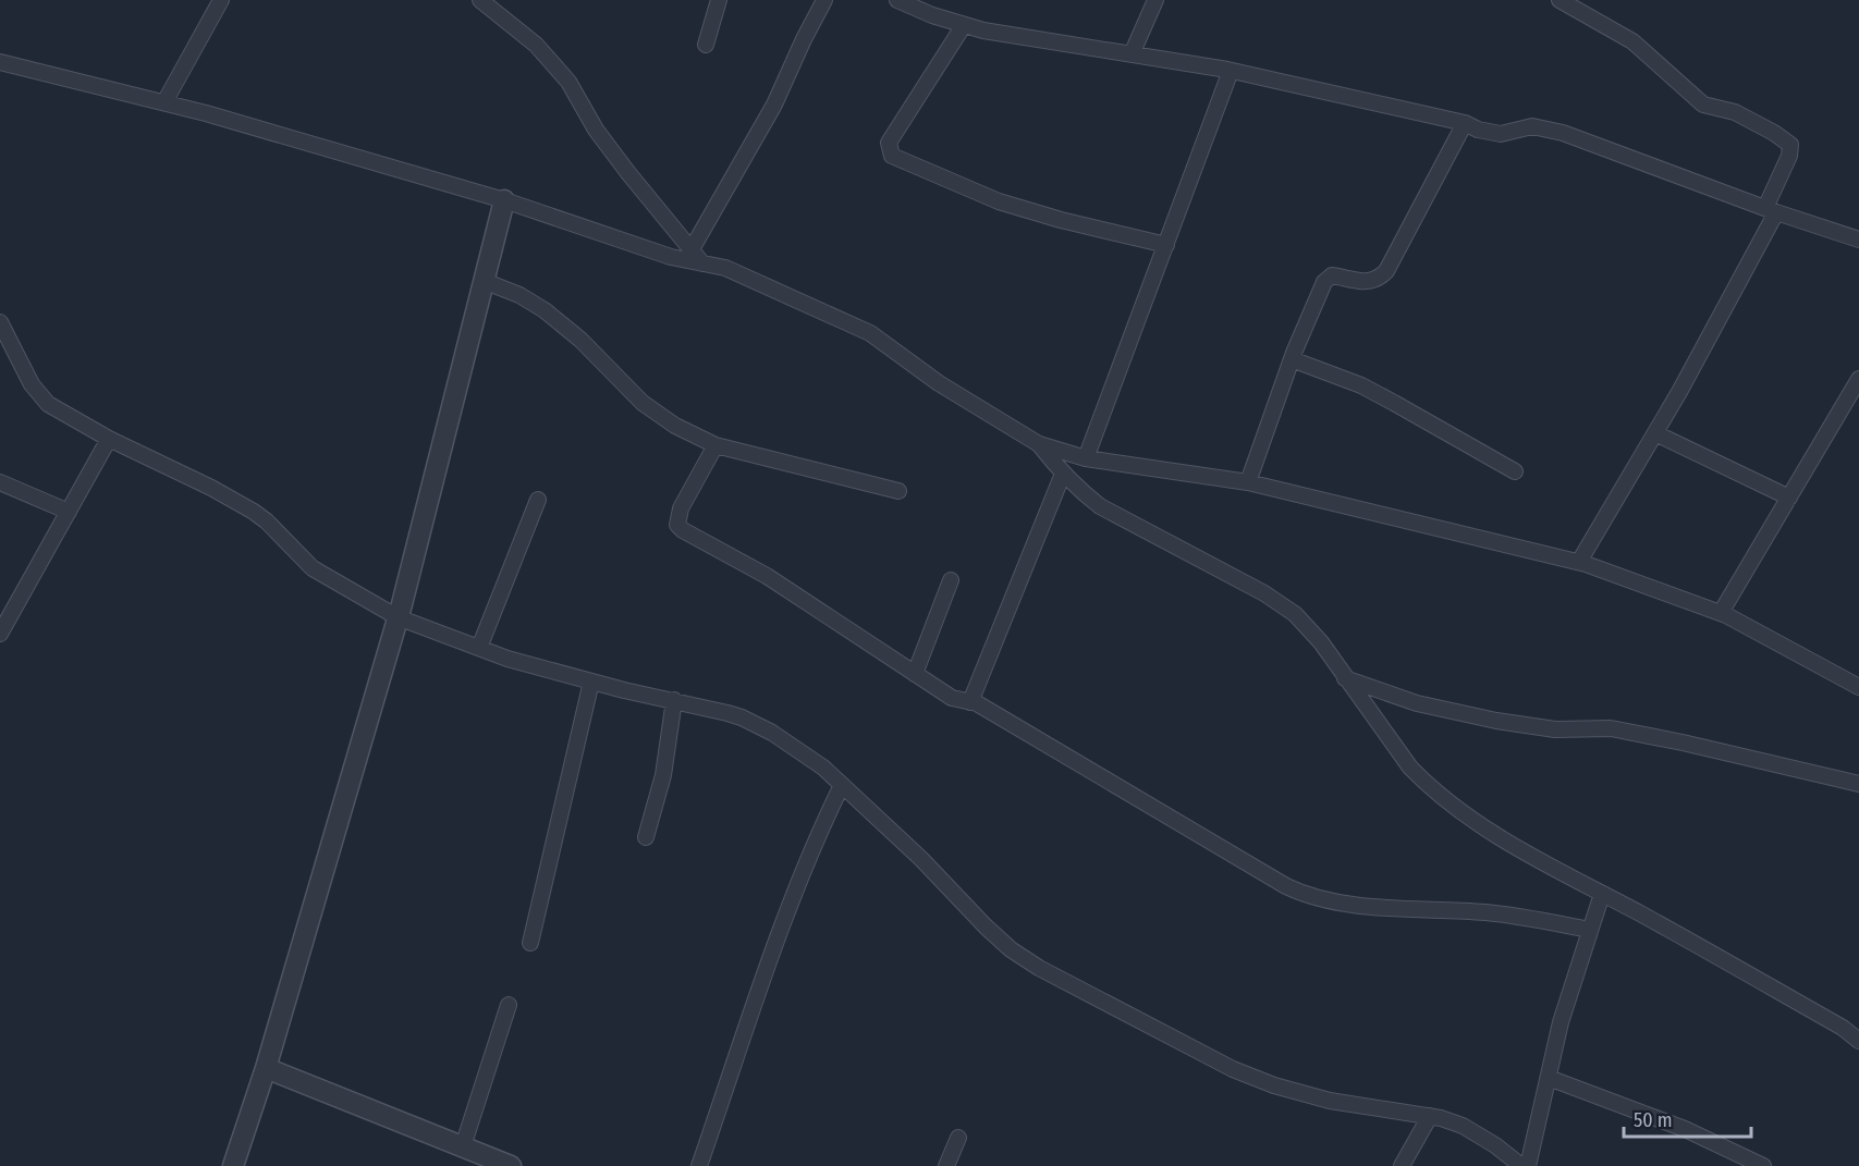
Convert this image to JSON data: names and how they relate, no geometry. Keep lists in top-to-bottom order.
{
  "scale_bar": "50 m"
}
